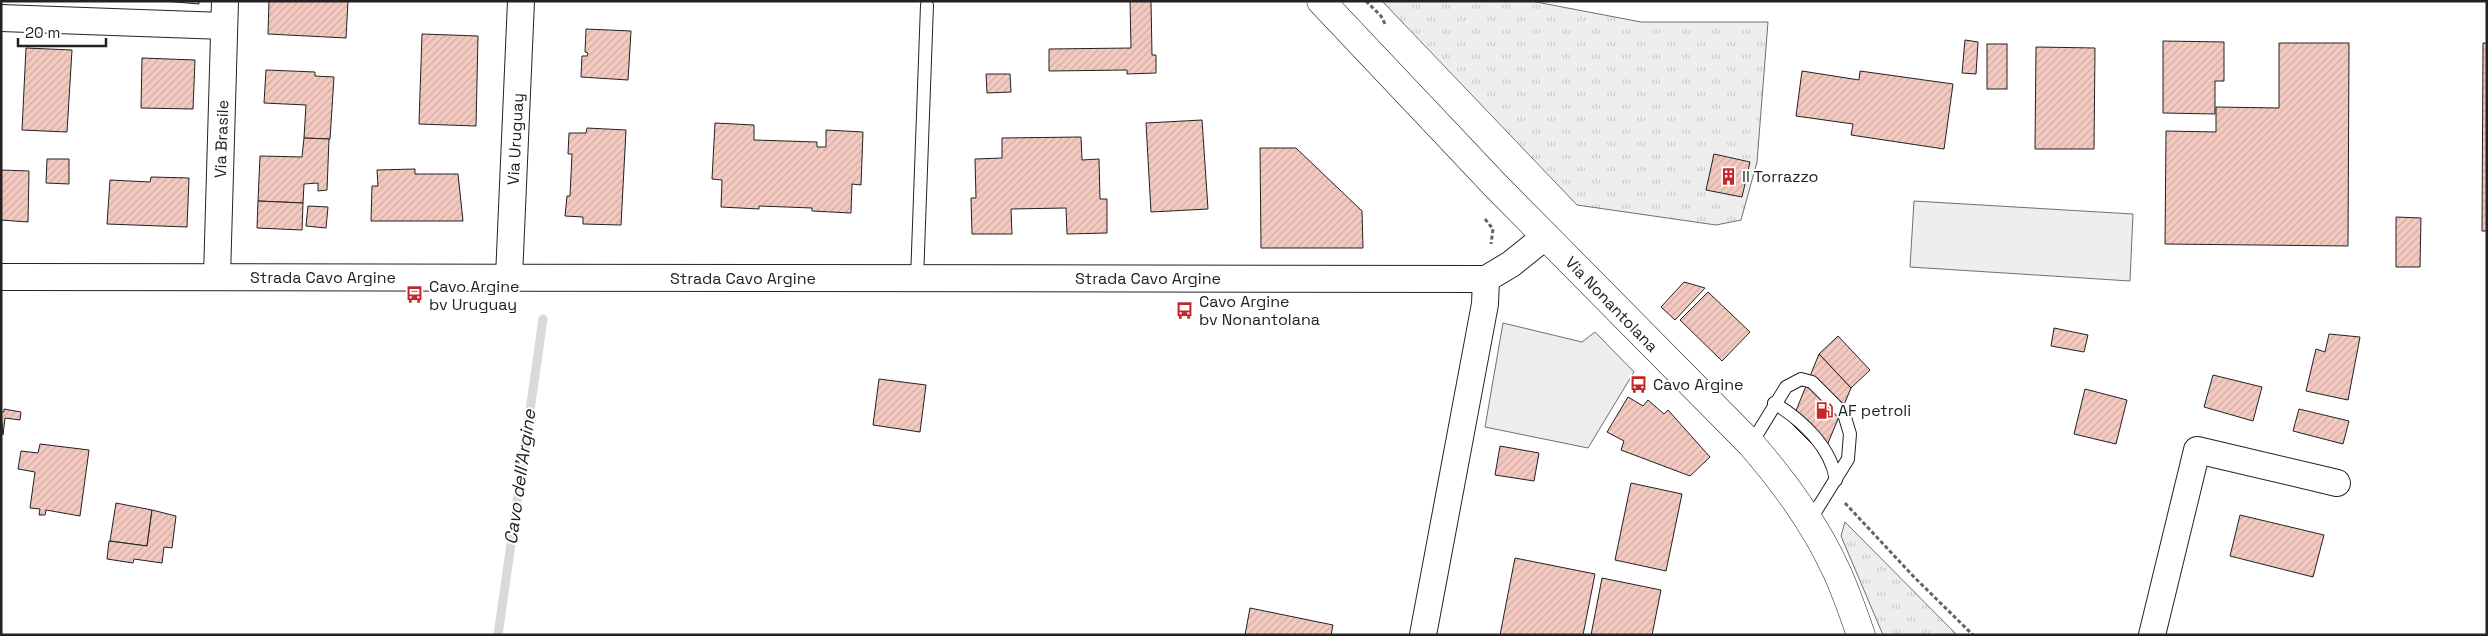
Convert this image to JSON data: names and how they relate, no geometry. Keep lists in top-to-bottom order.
{
  "streets": {
    "main road": ["Via Nonantolana"],
    "street": ["Via Brasile", "Via Uruguay", "Strada Cavo Argine"]
  },
  "crossings": [
    ["Via Brasile", "Strada Cavo Argine"],
    ["Via Uruguay", "Strada Cavo Argine"]
  ],
  "water": ["Cavo dell'Argine"],
  "places": {
    "building": ["Il Torrazzo"],
    "bus stop": ["Cavo Argine bv Uruguay", "Cavo Argine bv Nonantolana", "Cavo Argine"],
    "fuel station": ["AF petroli"]
  },
  "scale_bar": "20 m"
}
